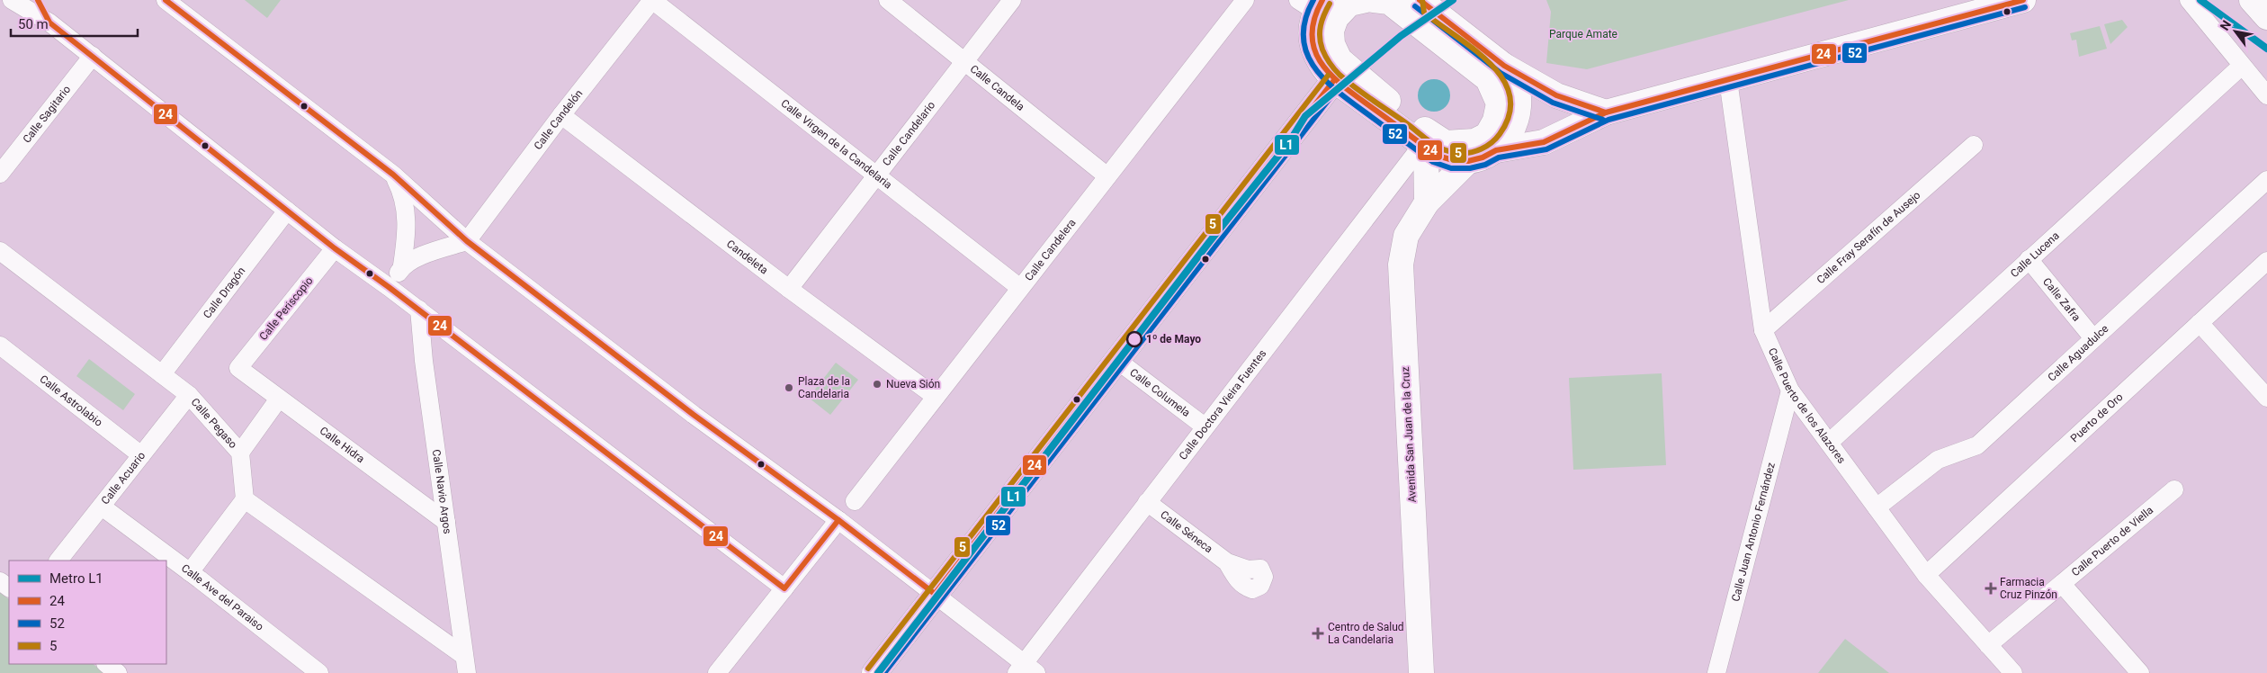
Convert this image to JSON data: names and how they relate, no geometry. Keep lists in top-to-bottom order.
{
  "streets": {
    "main road": ["Avenida San Juan de la Cruz"],
    "street": [
      "Calle Candela",
      "Calle Sagitario",
      "Calle Candelón",
      "Calle Candelario",
      "Calle Virgen de la Candelaria",
      "Calle Fray Serafín de Ausejo",
      "Calle Candelera",
      "Calle Lucena",
      "Candeleta",
      "Calle Dragón",
      "Calle Zafra",
      "Calle Periscopio",
      "Calle Aguadulce",
      "Calle Columela",
      "Calle Astrolabio",
      "Calle Doctora Vieira Fuentes",
      "Calle Puerto de los Alazores",
      "Puerto de Oro",
      "Calle Pegaso",
      "Calle Hidra",
      "Calle Acuario",
      "Calle Navio Argos",
      "Calle Juan Antonio Fernández",
      "Calle Séneca",
      "Calle Puerto de Viella",
      "Calle Ave del Paraiso"
    ]
  },
  "crossings": [
    ["Calle Candela", "Calle Candelario"],
    ["Calle Candela", "Calle Candelera"],
    ["Calle Candelón", "Calle Virgen de la Candelaria"],
    ["Calle Candelón", "Candeleta"],
    ["Calle Candelario", "Calle Virgen de la Candelaria"],
    ["Calle Candelario", "Candeleta"],
    ["Calle Virgen de la Candelaria", "Calle Candelera"],
    ["Calle Fray Serafín de Ausejo", "Calle Puerto de los Alazores"],
    ["Calle Candelera", "Candeleta"],
    ["Calle Lucena", "Calle Zafra"],
    ["Calle Lucena", "Calle Puerto de los Alazores"],
    ["Calle Dragón", "Calle Pegaso"],
    ["Calle Zafra", "Calle Aguadulce"],
    ["Calle Periscopio", "Calle Hidra"],
    ["Calle Aguadulce", "Calle Puerto de los Alazores"],
    ["Calle Columela", "Calle Doctora Vieira Fuentes"],
    ["Calle Astrolabio", "Calle Acuario"],
    ["Calle Doctora Vieira Fuentes", "Calle Séneca"],
    ["Calle Puerto de los Alazores", "Puerto de Oro"],
    ["Calle Puerto de los Alazores", "Calle Juan Antonio Fernández"],
    ["Calle Puerto de los Alazores", "Calle Puerto de Viella"],
    ["Calle Pegaso", "Calle Acuario"],
    ["Calle Hidra", "Calle Navio Argos"],
    ["Calle Acuario", "Calle Ave del Paraiso"]
  ],
  "parks": ["Parque Amate"],
  "places": {
    "other": ["1º de Mayo", "Nueva Sión", "Plaza de la Candelaria"],
    "health": ["Farmacia Cruz Pinzón", "Centro de Salud La Candelaria"]
  },
  "lines": [
    "metro line L1",
    "transit line 24",
    "transit line 52",
    "transit line 5"
  ],
  "legend": [
    "Metro L1",
    "24",
    "52",
    "5"
  ],
  "scale_bar": "50 m",
  "north": "top left"
}
